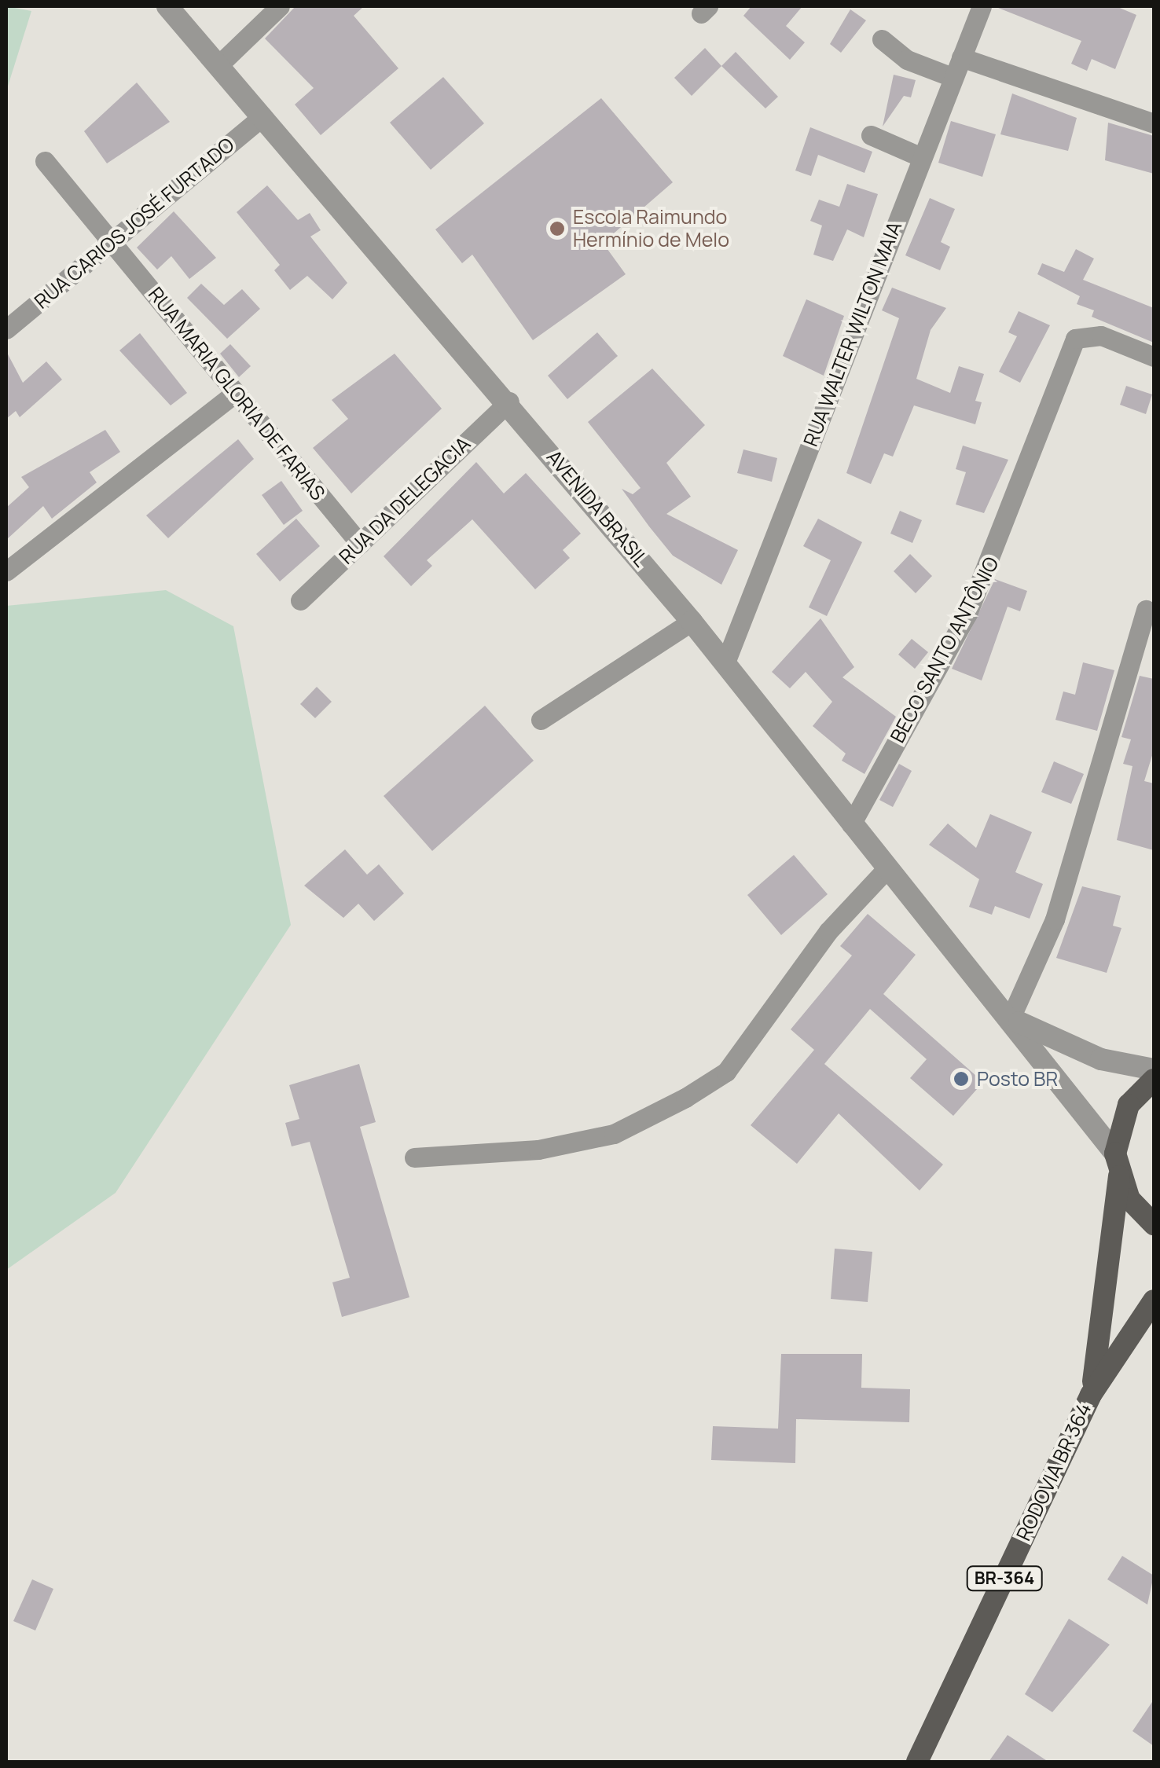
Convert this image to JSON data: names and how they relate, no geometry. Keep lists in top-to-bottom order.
{
  "streets": {
    "main road": ["RODOVIA BR 364", "BR-364"],
    "street": [
      "RUA CARIOS JOSÉ FURTADO",
      "RUA WALTER WILTON MAIA",
      "RUA MARIA GLORIA DE FARIAS",
      "RUA DA DELEGACIA",
      "AVENIDA BRASIL",
      "BECO SANTO ANTÔNIO"
    ]
  },
  "crossings": [
    ["RUA CARIOS JOSÉ FURTADO", "RUA MARIA GLORIA DE FARIAS"],
    ["RUA CARIOS JOSÉ FURTADO", "AVENIDA BRASIL"],
    ["RUA WALTER WILTON MAIA", "AVENIDA BRASIL"],
    ["RUA MARIA GLORIA DE FARIAS", "RUA DA DELEGACIA"],
    ["RUA DA DELEGACIA", "AVENIDA BRASIL"],
    ["AVENIDA BRASIL", "BECO SANTO ANTÔNIO"],
    ["AVENIDA BRASIL", "RODOVIA BR 364"]
  ],
  "places": ["Escola Raimundo Hermínio de Melo", "Posto BR"]
}
